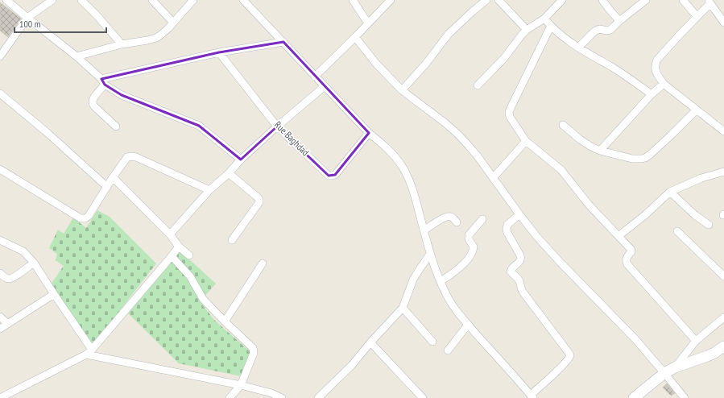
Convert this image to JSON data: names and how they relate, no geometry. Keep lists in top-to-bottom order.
{
  "streets": {
    "street": ["Rue Baghdad"]
  },
  "scale_bar": "100 m"
}
